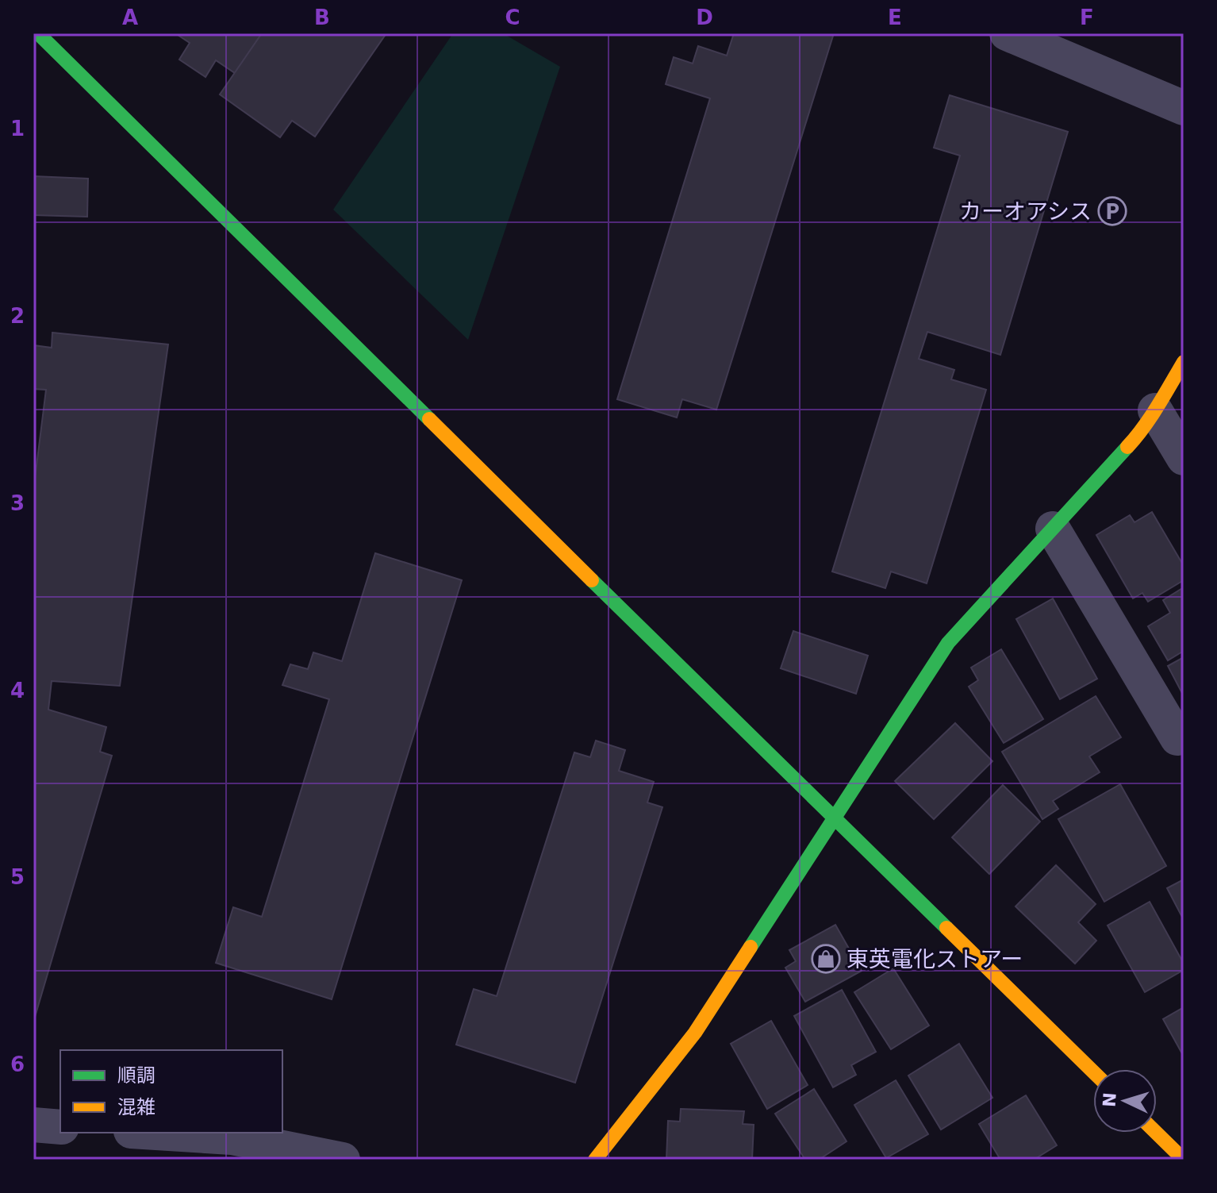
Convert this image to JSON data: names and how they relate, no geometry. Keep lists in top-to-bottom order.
{
  "places": {
    "parking": ["カーオアシス"],
    "shop": ["東英電化ストアー"]
  },
  "legend": ["順調", "混雑"],
  "north": "left",
  "grid": {
    "columns": [
      "A",
      "B",
      "C",
      "D",
      "E",
      "F"
    ],
    "rows": [
      "1",
      "2",
      "3",
      "4",
      "5",
      "6"
    ]
  }
}
